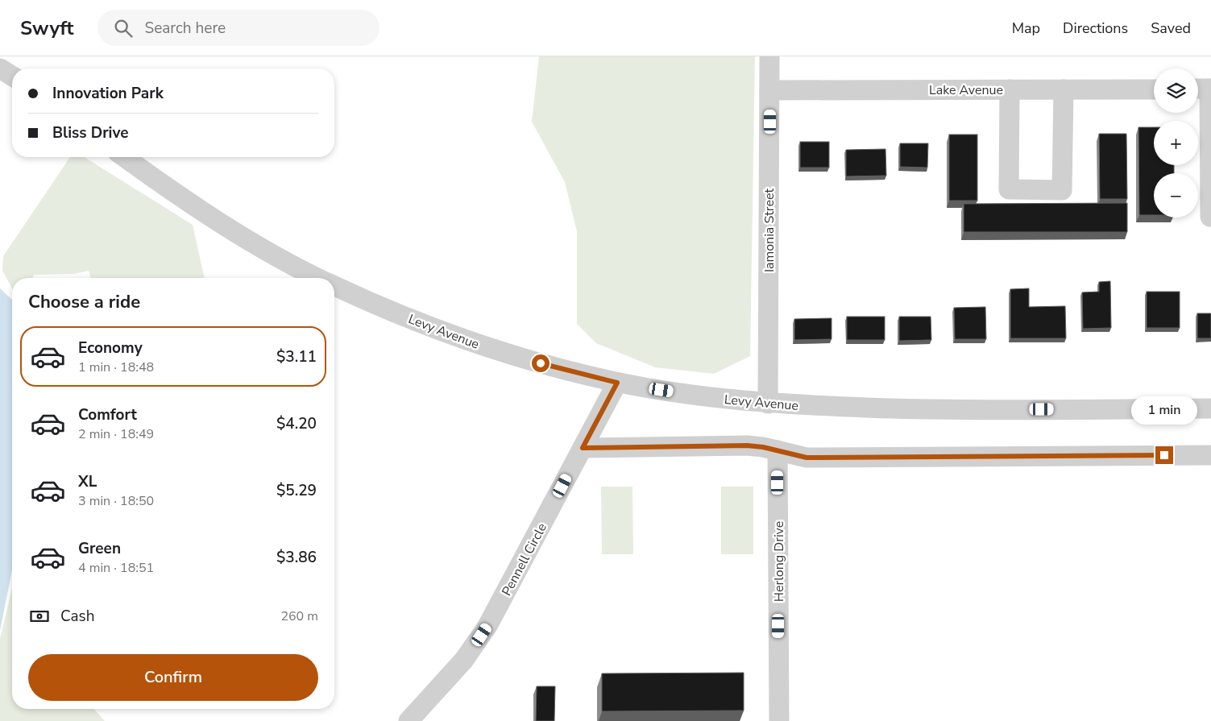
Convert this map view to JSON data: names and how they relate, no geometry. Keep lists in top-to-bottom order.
{
  "streets": {
    "street": [
      "Lake Avenue",
      "Iamonia Street",
      "Levy Avenue",
      "Pennell Circle",
      "Herlong Drive"
    ]
  },
  "crossings": [
    ["Lake Avenue", "Iamonia Street"],
    ["Iamonia Street", "Levy Avenue"],
    ["Levy Avenue", "Pennell Circle"]
  ],
  "page": {
    "header": "Swyft",
    "search": "Search here",
    "nav": ["Map", "Directions", "Saved"],
    "map_buttons": ["+", "−"],
    "banner": ["Innovation Park", "Bliss Drive"],
    "heading": "Choose a ride",
    "list": [
      {
        "name": "Economy",
        "note": "1 min · 18:48",
        "value": "$3.11"
      },
      {
        "name": "Comfort",
        "note": "2 min · 18:49",
        "value": "$4.20"
      },
      {
        "name": "XL",
        "note": "3 min · 18:50",
        "value": "$5.29"
      },
      {
        "name": "Green",
        "note": "4 min · 18:51",
        "value": "$3.86"
      }
    ],
    "bubble": "1 min",
    "pay": ["Cash", "260 m"],
    "buttons": "Confirm"
  }
}
